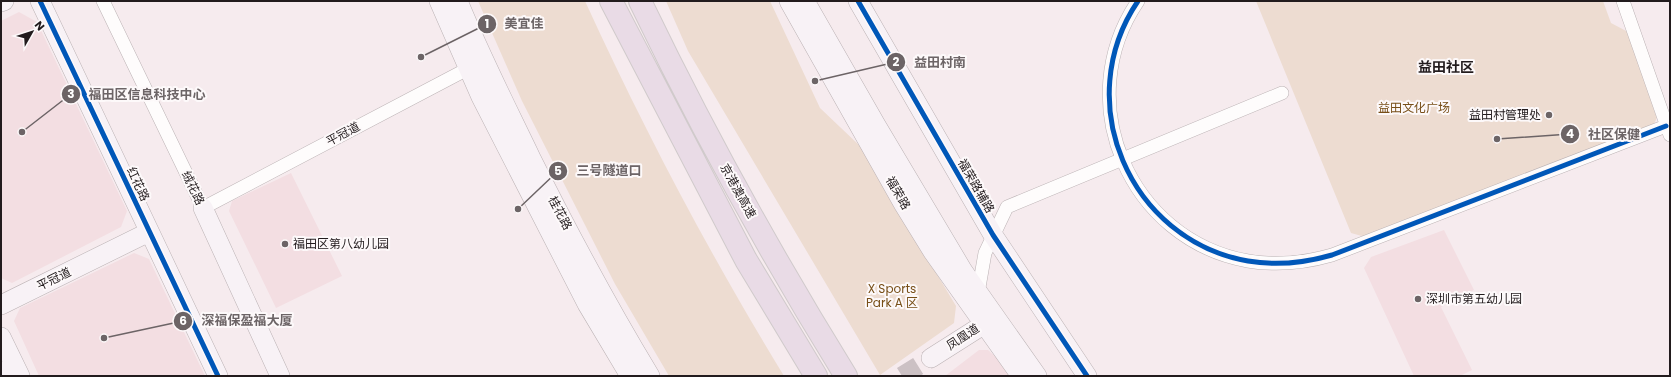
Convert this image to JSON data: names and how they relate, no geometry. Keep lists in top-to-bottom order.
{
  "streets": {
    "highway": ["京港澳高速"],
    "main road": [
      "平冠道",
      "红花路",
      "福荣路辅路",
      "绒花路",
      "福荣路",
      "桂花路",
      "凤凰道"
    ]
  },
  "crossings": [
    ["平冠道", "红花路"],
    ["平冠道", "绒花路"],
    ["平冠道", "桂花路"],
    ["福荣路", "凤凰道"]
  ],
  "districts": ["益田社区"],
  "parks": ["益田文化广场", "X Sports Park A 区"],
  "places": [
    "美宜佳",
    "益田村南",
    "益田村管理处",
    "福田区信息科技中心",
    "社区保健",
    "三号隧道口",
    "福田区第八幼儿园",
    "深圳市第五幼儿园",
    "深福保盈福大厦"
  ],
  "north": "top right"
}
